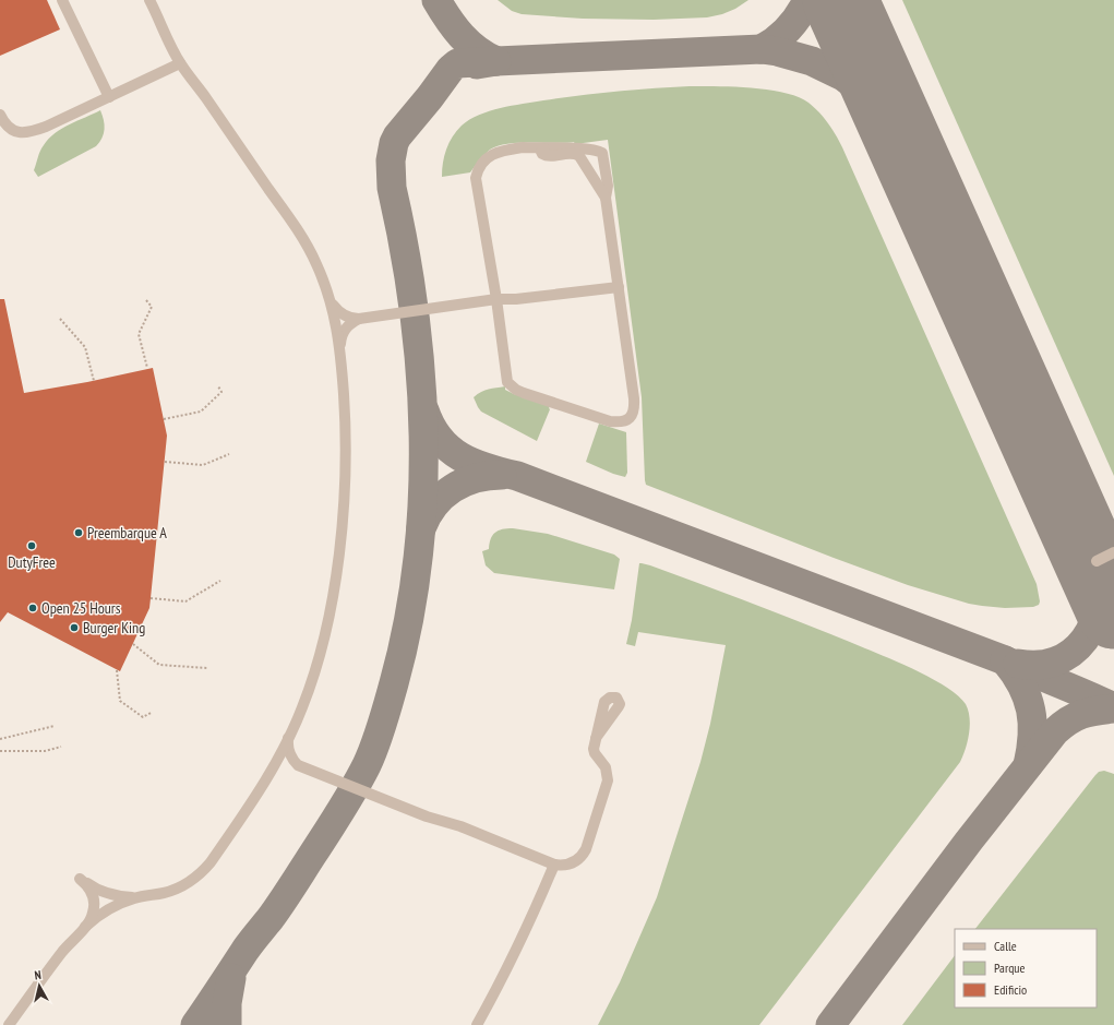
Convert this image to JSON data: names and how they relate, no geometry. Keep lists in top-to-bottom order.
{
  "places": [
    "Preembarque A",
    "DutyFree",
    "Open 25 Hours",
    "Burger King"
  ],
  "legend": ["Calle", "Parque", "Edificio"],
  "north": "top"
}
